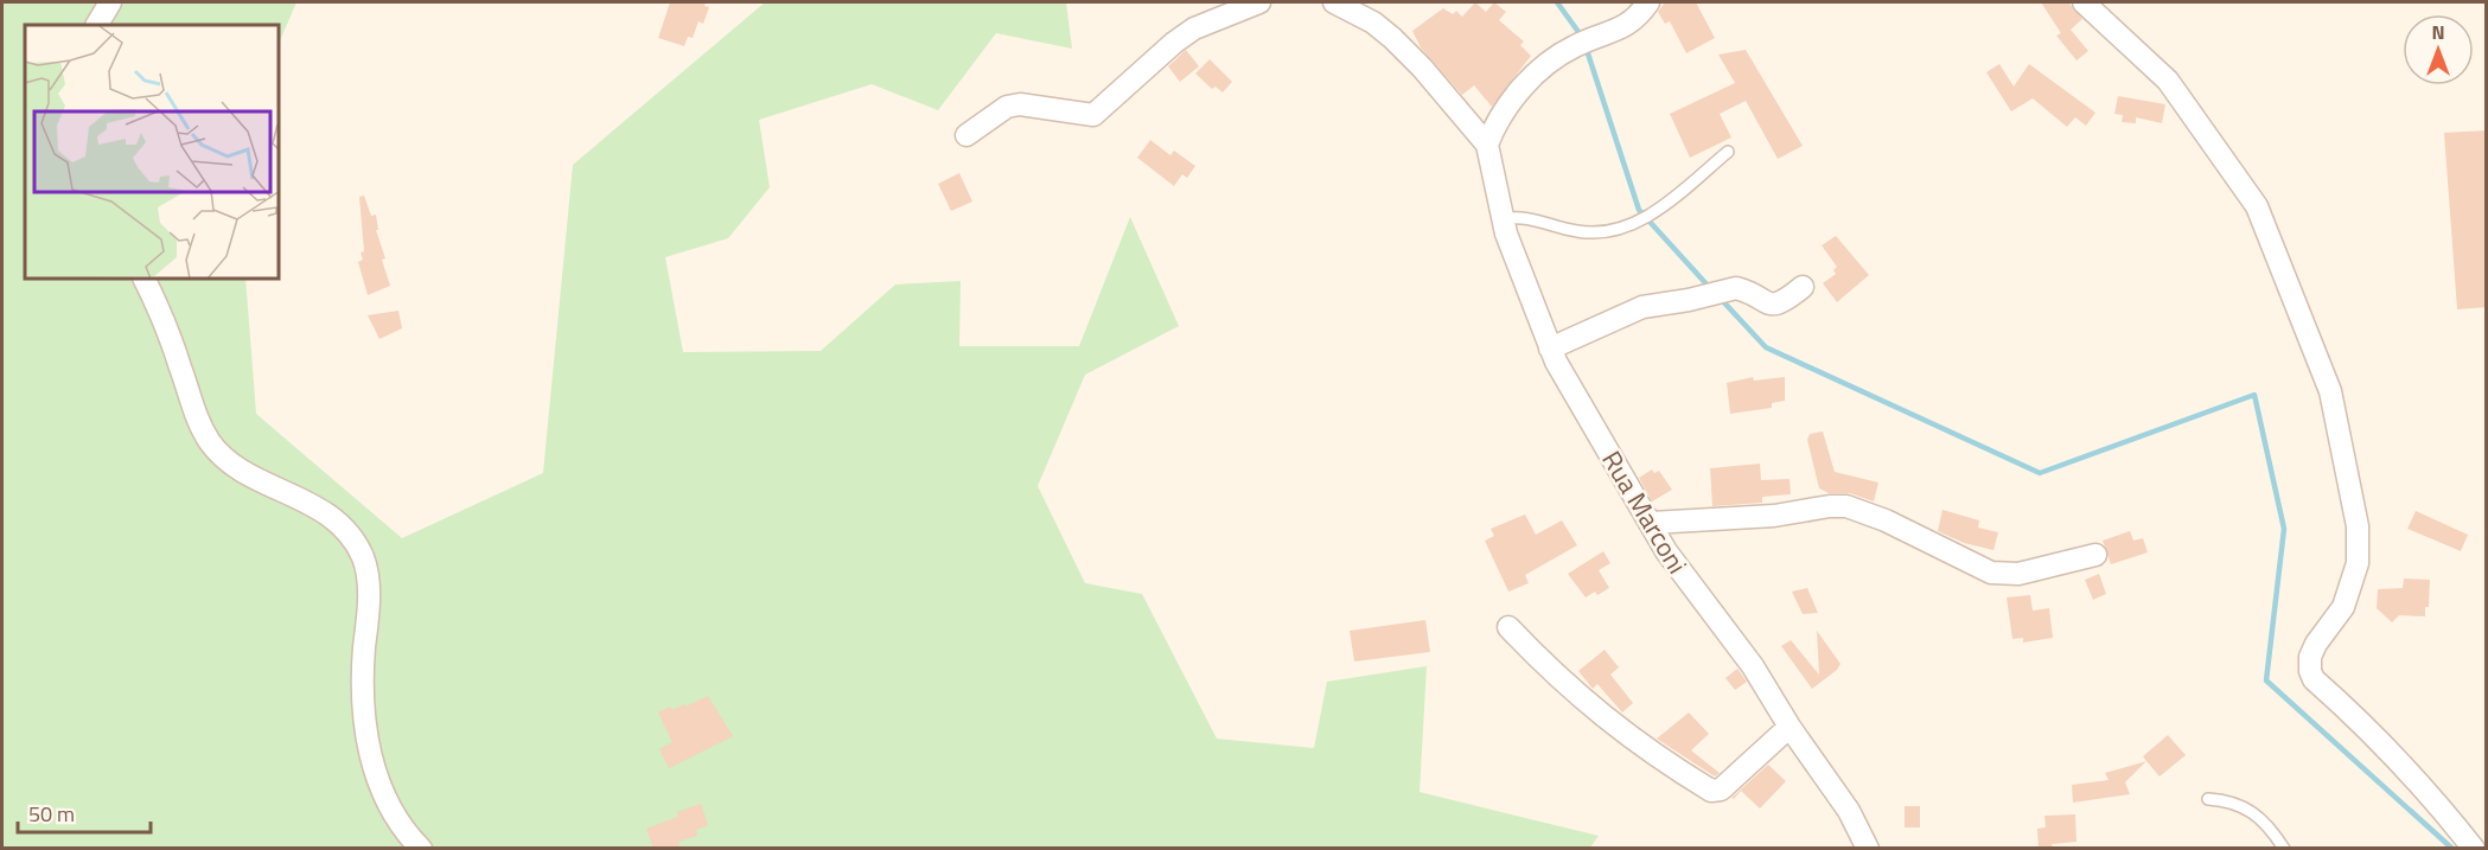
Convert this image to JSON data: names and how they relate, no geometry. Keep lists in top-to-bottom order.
{
  "streets": {
    "street": ["Rua Marconi"]
  },
  "scale_bar": "50 m",
  "north": "top"
}
